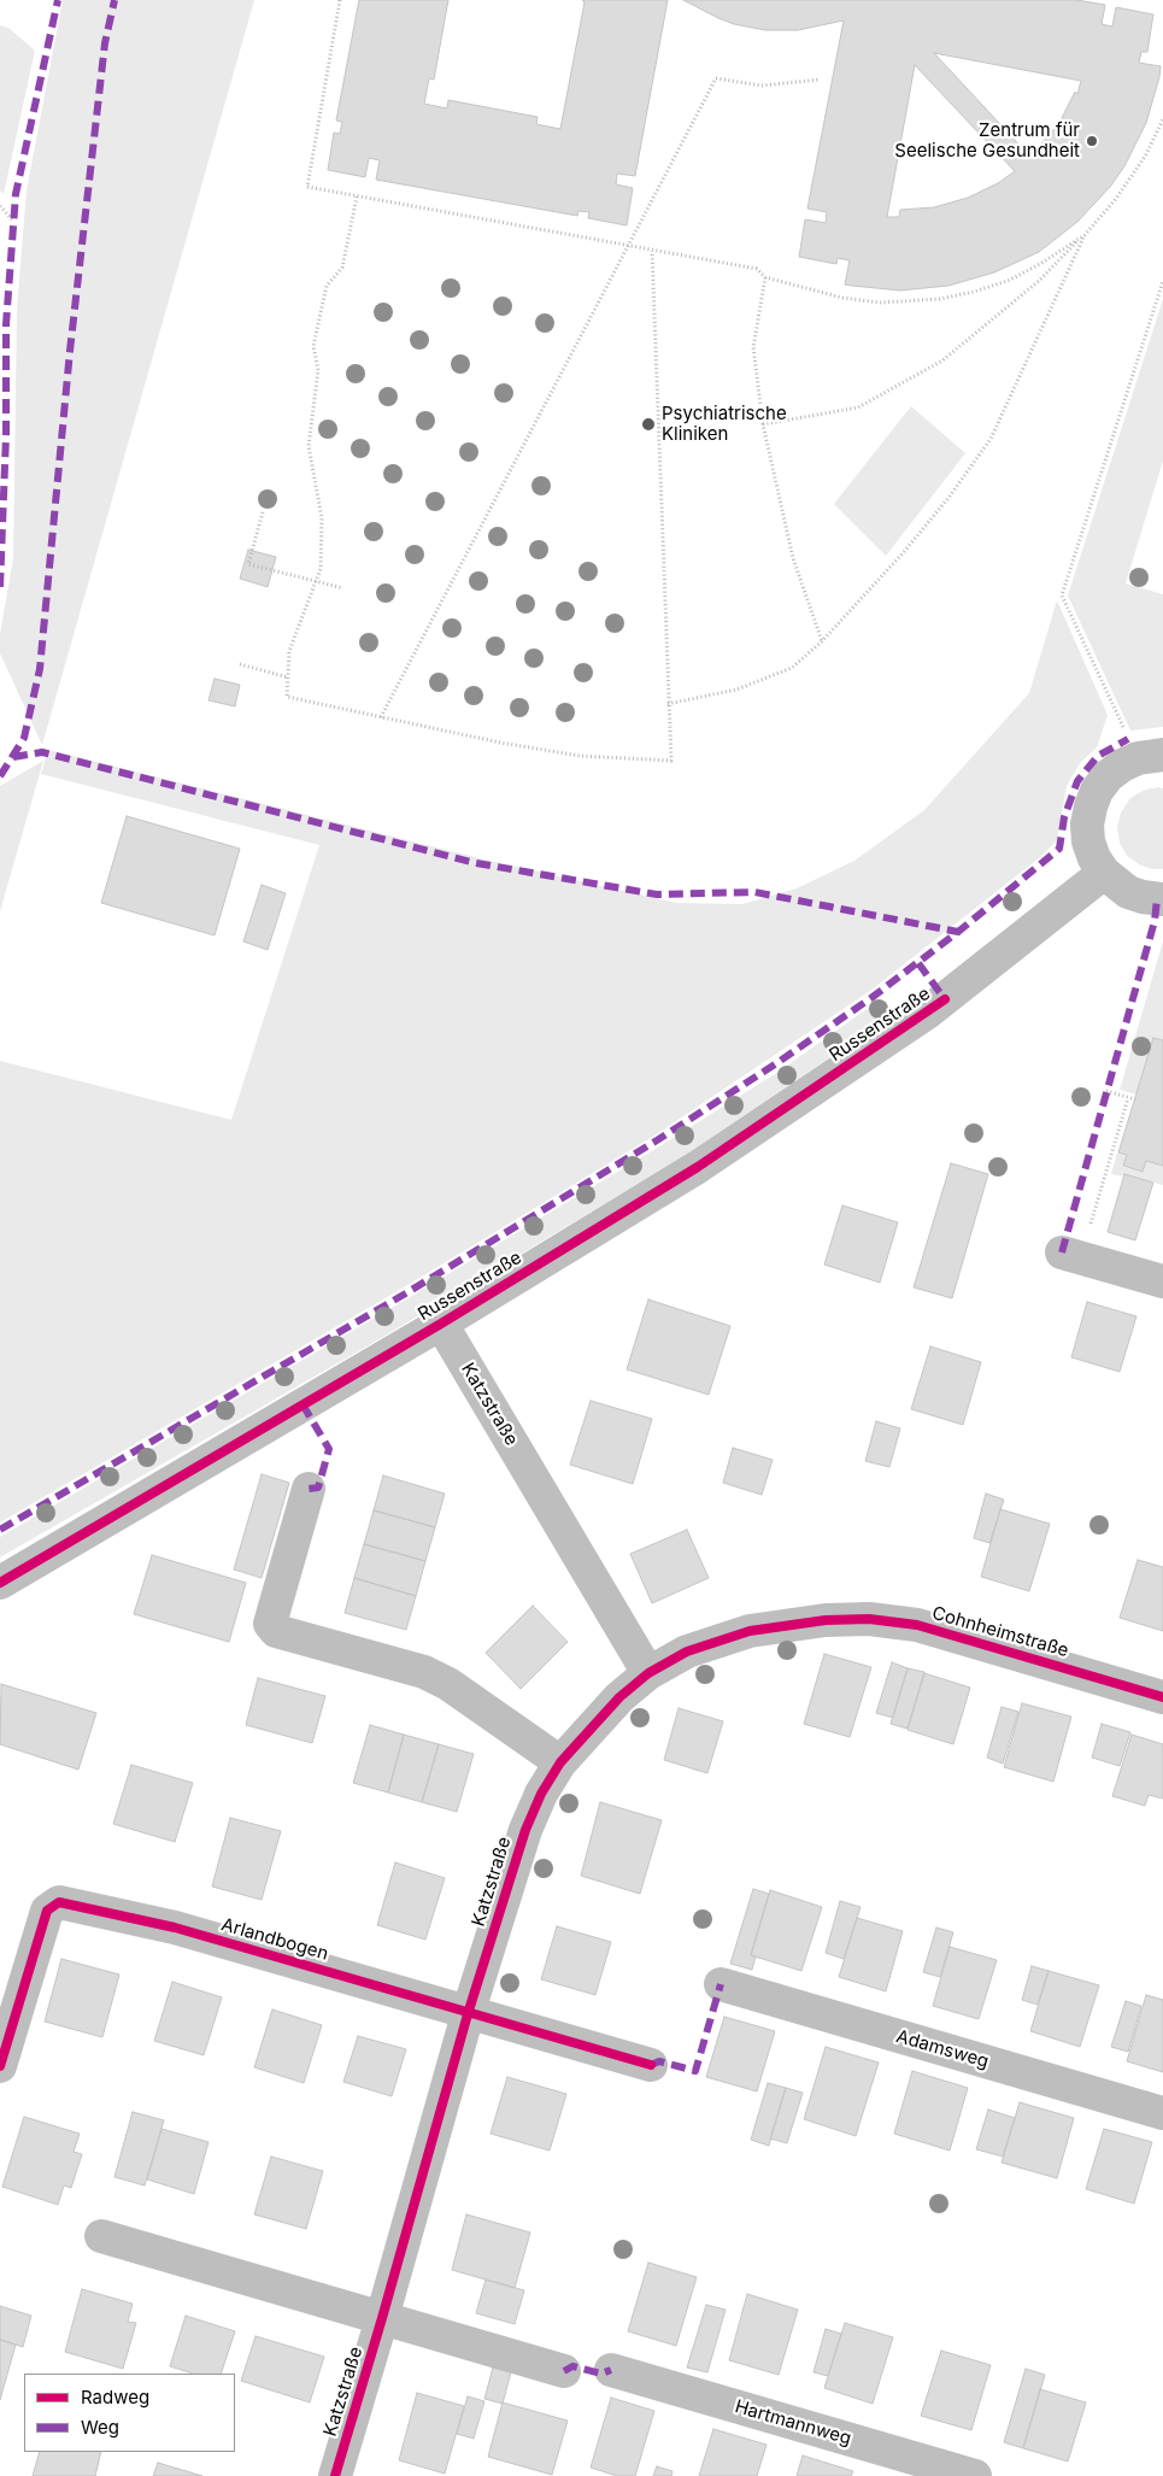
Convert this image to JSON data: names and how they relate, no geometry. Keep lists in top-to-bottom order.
{
  "streets": {
    "street": [
      "Russenstraße",
      "Katzstraße",
      "Cohnheimstraße",
      "Arlandbogen",
      "Adamsweg",
      "Hartmannweg"
    ]
  },
  "crossings": [
    ["Russenstraße", "Katzstraße"],
    ["Katzstraße", "Cohnheimstraße"],
    ["Katzstraße", "Arlandbogen"]
  ],
  "places": ["Zentrum für Seelische Gesundheit", "Psychiatrische Kliniken"],
  "legend": ["Radweg", "Weg"]
}
